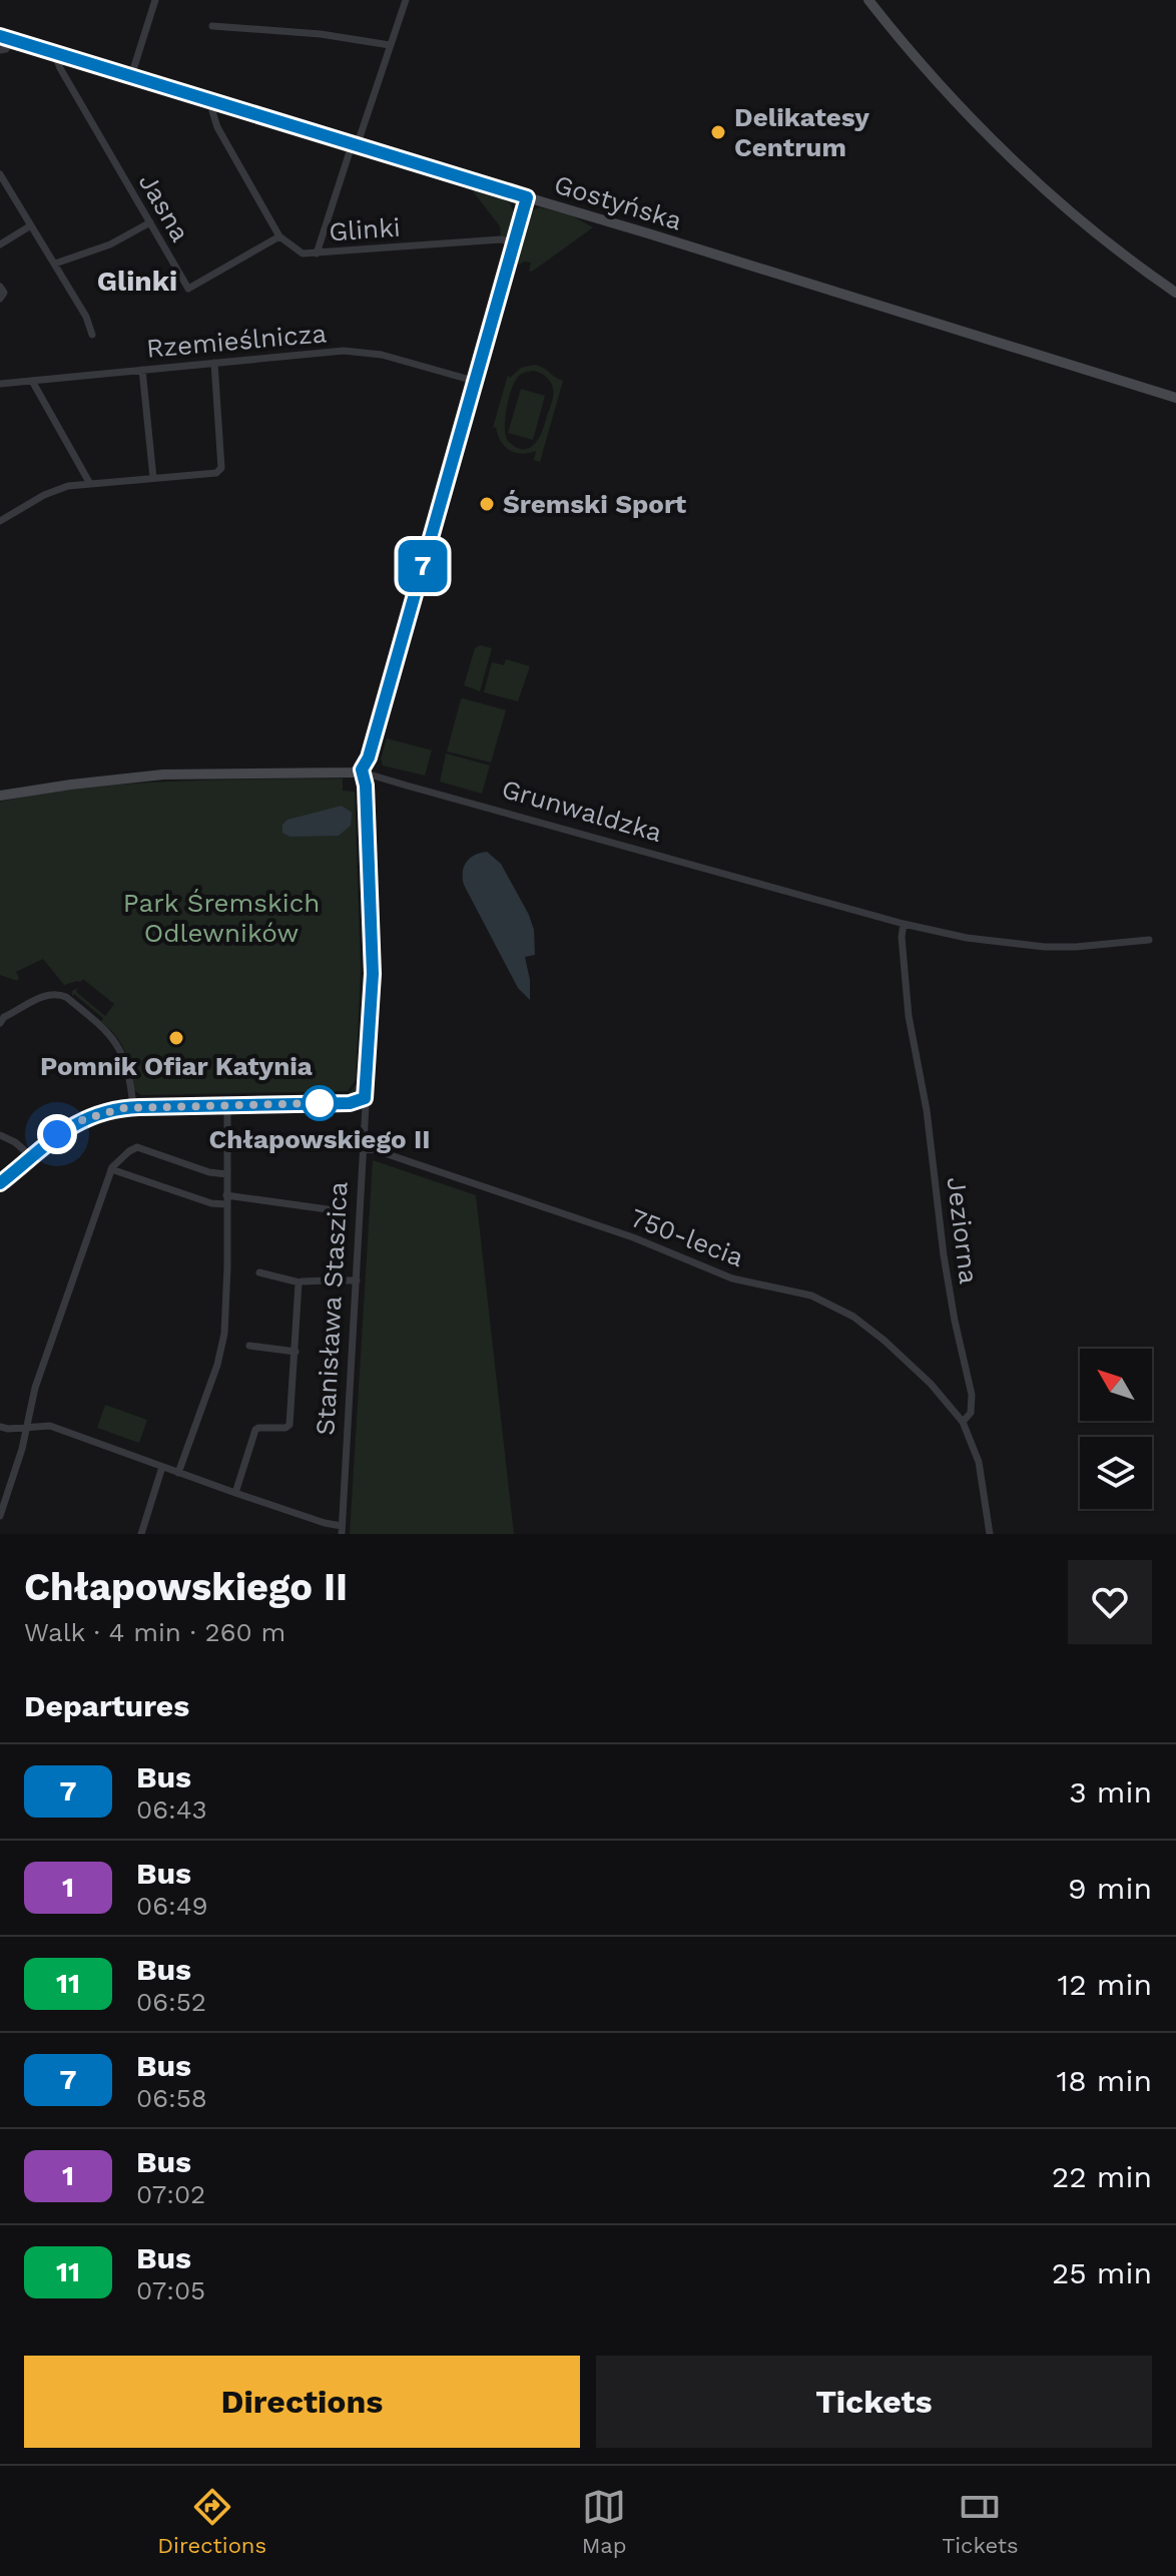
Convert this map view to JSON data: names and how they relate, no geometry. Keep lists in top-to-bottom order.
{
  "streets": {
    "main road": ["Gostyńska", "Grunwaldzka", "Stanisława Staszica"],
    "street": [
      "Jasna",
      "Glinki",
      "Rzemieślnicza",
      "Jeziorna",
      "750-lecia"
    ]
  },
  "crossings": [
    ["Gostyńska", "Jasna"],
    ["Gostyńska", "Stanisława Staszica"],
    ["Jasna", "Glinki"],
    ["Glinki", "Stanisława Staszica"],
    ["Rzemieślnicza", "Stanisława Staszica"],
    ["Grunwaldzka", "Jeziorna"],
    ["Grunwaldzka", "Stanisława Staszica"],
    ["Jeziorna", "750-lecia"],
    ["750-lecia", "Stanisława Staszica"]
  ],
  "districts": ["Glinki"],
  "parks": ["Park Śremskich Odlewników"],
  "places": [
    "Delikatesy Centrum",
    "Śremski Sport",
    "Pomnik Ofiar Katynia",
    "Chłapowskiego II"
  ],
  "lines": ["bus line 7"],
  "north": "top left",
  "page": {
    "on_map": "7",
    "heading": [
      ["Chłapowskiego II", "Walk · 4 min · 260 m"],
      "Departures"
    ],
    "list": [
      {
        "mark": "7",
        "name": "Bus",
        "note": "06:43",
        "value": "3 min"
      },
      {
        "mark": "1",
        "name": "Bus",
        "note": "06:49",
        "value": "9 min"
      },
      {
        "mark": "11",
        "name": "Bus",
        "note": "06:52",
        "value": "12 min"
      },
      {
        "mark": "7",
        "name": "Bus",
        "note": "06:58",
        "value": "18 min"
      },
      {
        "mark": "1",
        "name": "Bus",
        "note": "07:02",
        "value": "22 min"
      },
      {
        "mark": "11",
        "name": "Bus",
        "note": "07:05",
        "value": "25 min"
      }
    ],
    "buttons": ["Directions", "Tickets"],
    "tabs": ["Directions", "Map", "Tickets"]
  }
}
